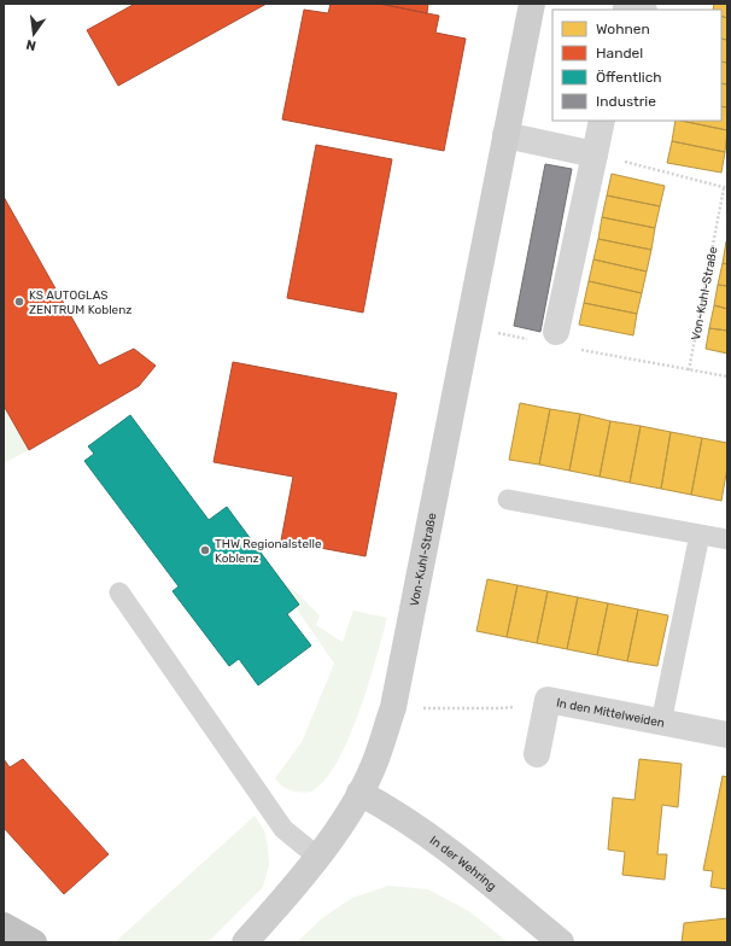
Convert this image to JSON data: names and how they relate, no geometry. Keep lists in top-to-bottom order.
{
  "streets": {
    "street": ["Von-Kuhl-Straße", "In den Mittelweiden", "In der Wehring"]
  },
  "crossings": [
    ["Von-Kuhl-Straße", "In der Wehring"]
  ],
  "places": ["KS AUTOGLAS ZENTRUM Koblenz", "THW Regionalstelle Koblenz"],
  "legend": [
    "Wohnen",
    "Handel",
    "Öffentlich",
    "Industrie"
  ],
  "north": "bottom"
}
